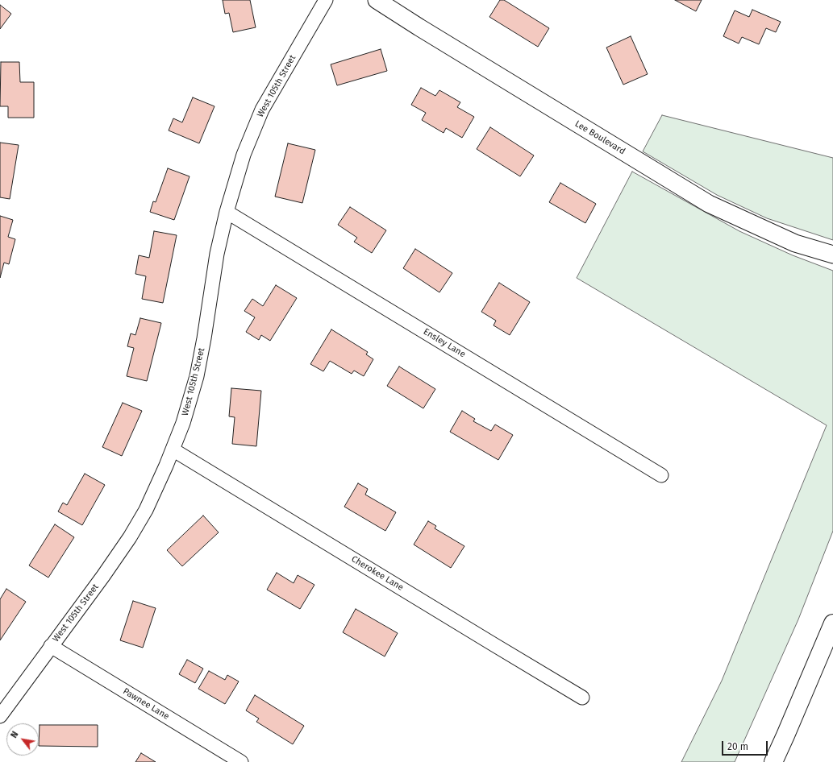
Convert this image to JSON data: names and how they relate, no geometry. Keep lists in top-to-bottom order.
{
  "streets": {
    "street": [
      "West 105th Street",
      "Lee Boulevard",
      "Ensley Lane",
      "Cherokee Lane",
      "Pawnee Lane"
    ]
  },
  "crossings": [
    ["West 105th Street", "Ensley Lane"],
    ["West 105th Street", "Cherokee Lane"],
    ["West 105th Street", "Pawnee Lane"]
  ],
  "scale_bar": "20 m",
  "north": "top left"
}
